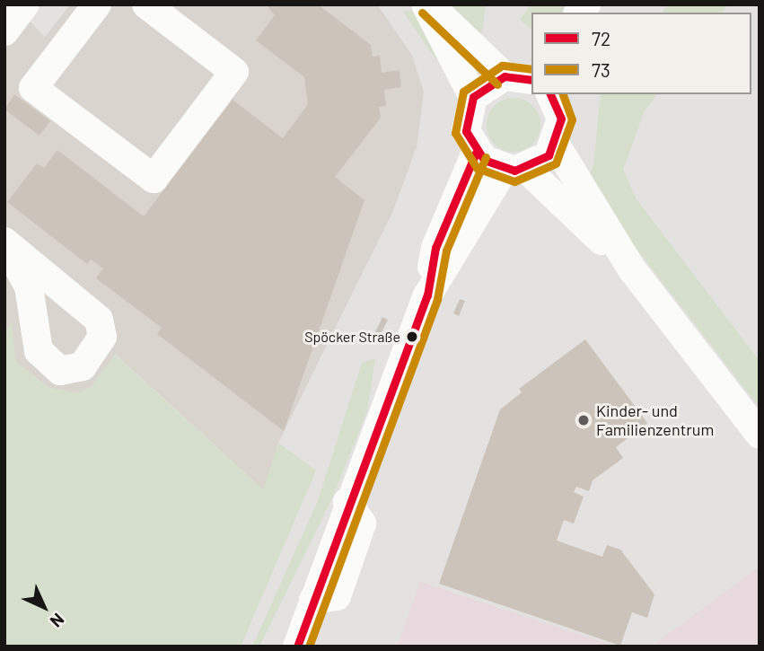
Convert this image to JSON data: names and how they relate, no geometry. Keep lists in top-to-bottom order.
{
  "places": ["Spöcker Straße", "Kinder- und Familienzentrum"],
  "lines": ["transit line 73", "transit line 72"],
  "legend": ["72", "73"],
  "north": "bottom right"
}
